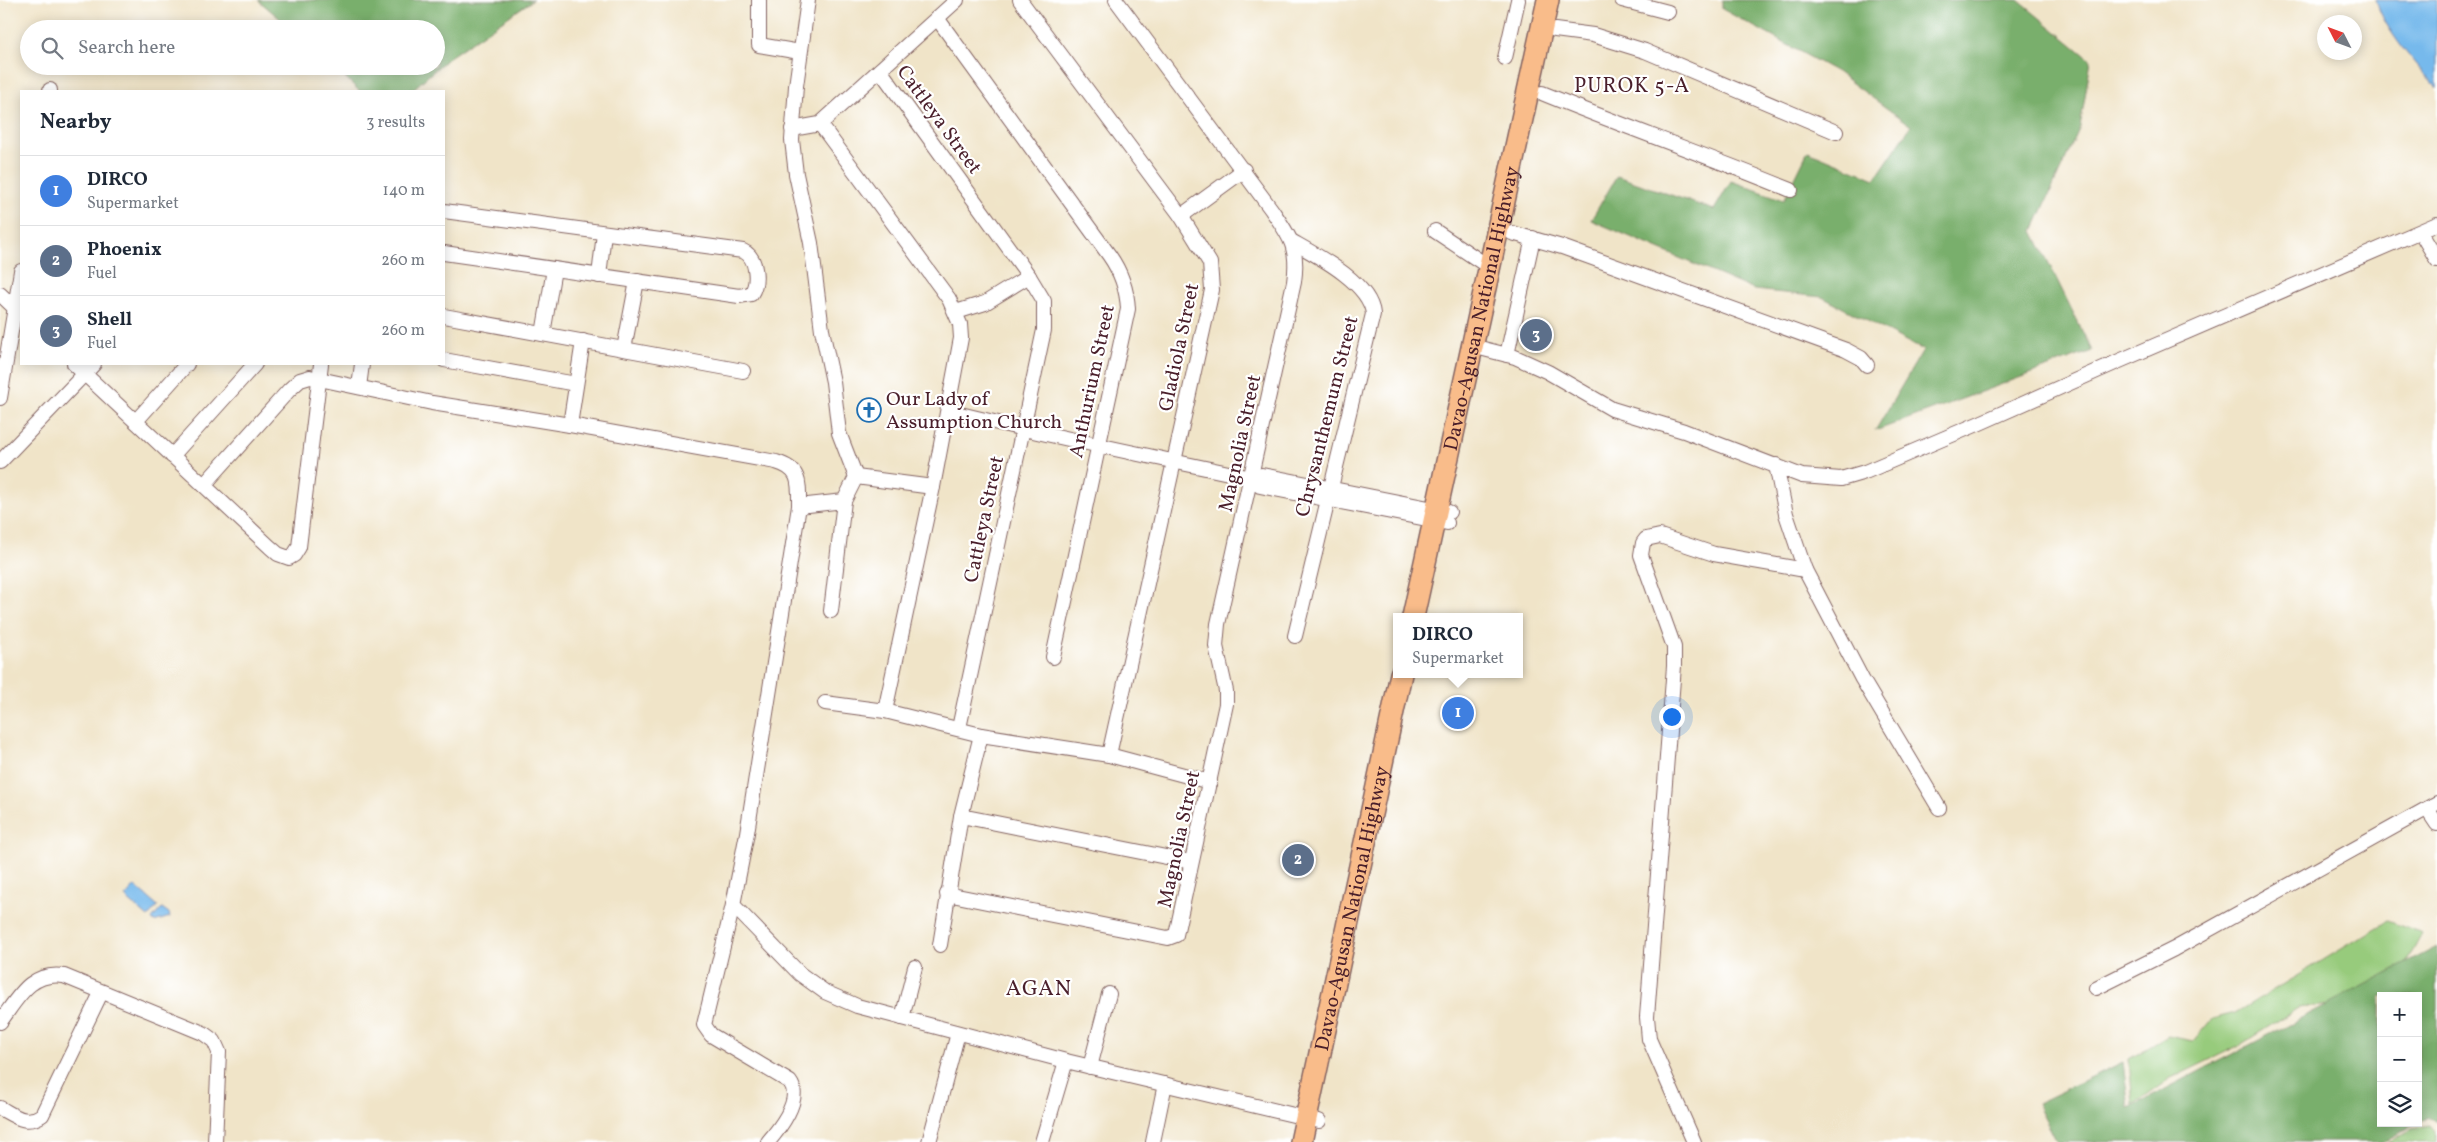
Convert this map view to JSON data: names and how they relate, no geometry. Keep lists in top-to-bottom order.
{
  "streets": {
    "highway": ["Davao-Agusan National Highway"],
    "street": [
      "Cattleya Street",
      "Gladiola Street",
      "Anthurium Street",
      "Chrysanthemum Street",
      "Magnolia Street"
    ]
  },
  "crossings": [
    ["Chrysanthemum Street", "Magnolia Street"]
  ],
  "districts": ["PUROK 5-A", "AGAN"],
  "places": {
    "church": ["Our Lady of Assumption Church"]
  },
  "north": "top left",
  "page": {
    "search": "Search here",
    "heading": ["Nearby", "3 results"],
    "list": [
      {
        "mark": "1",
        "name": "DIRCO",
        "note": "Supermarket",
        "value": "140 m"
      },
      {
        "mark": "2",
        "name": "Phoenix",
        "note": "Fuel",
        "value": "260 m"
      },
      {
        "mark": "3",
        "name": "Shell",
        "note": "Fuel",
        "value": "260 m"
      }
    ],
    "pins": ["3", "1", "2"],
    "popup": ["DIRCO", "Supermarket"],
    "map_buttons": ["+", "−"]
  }
}
